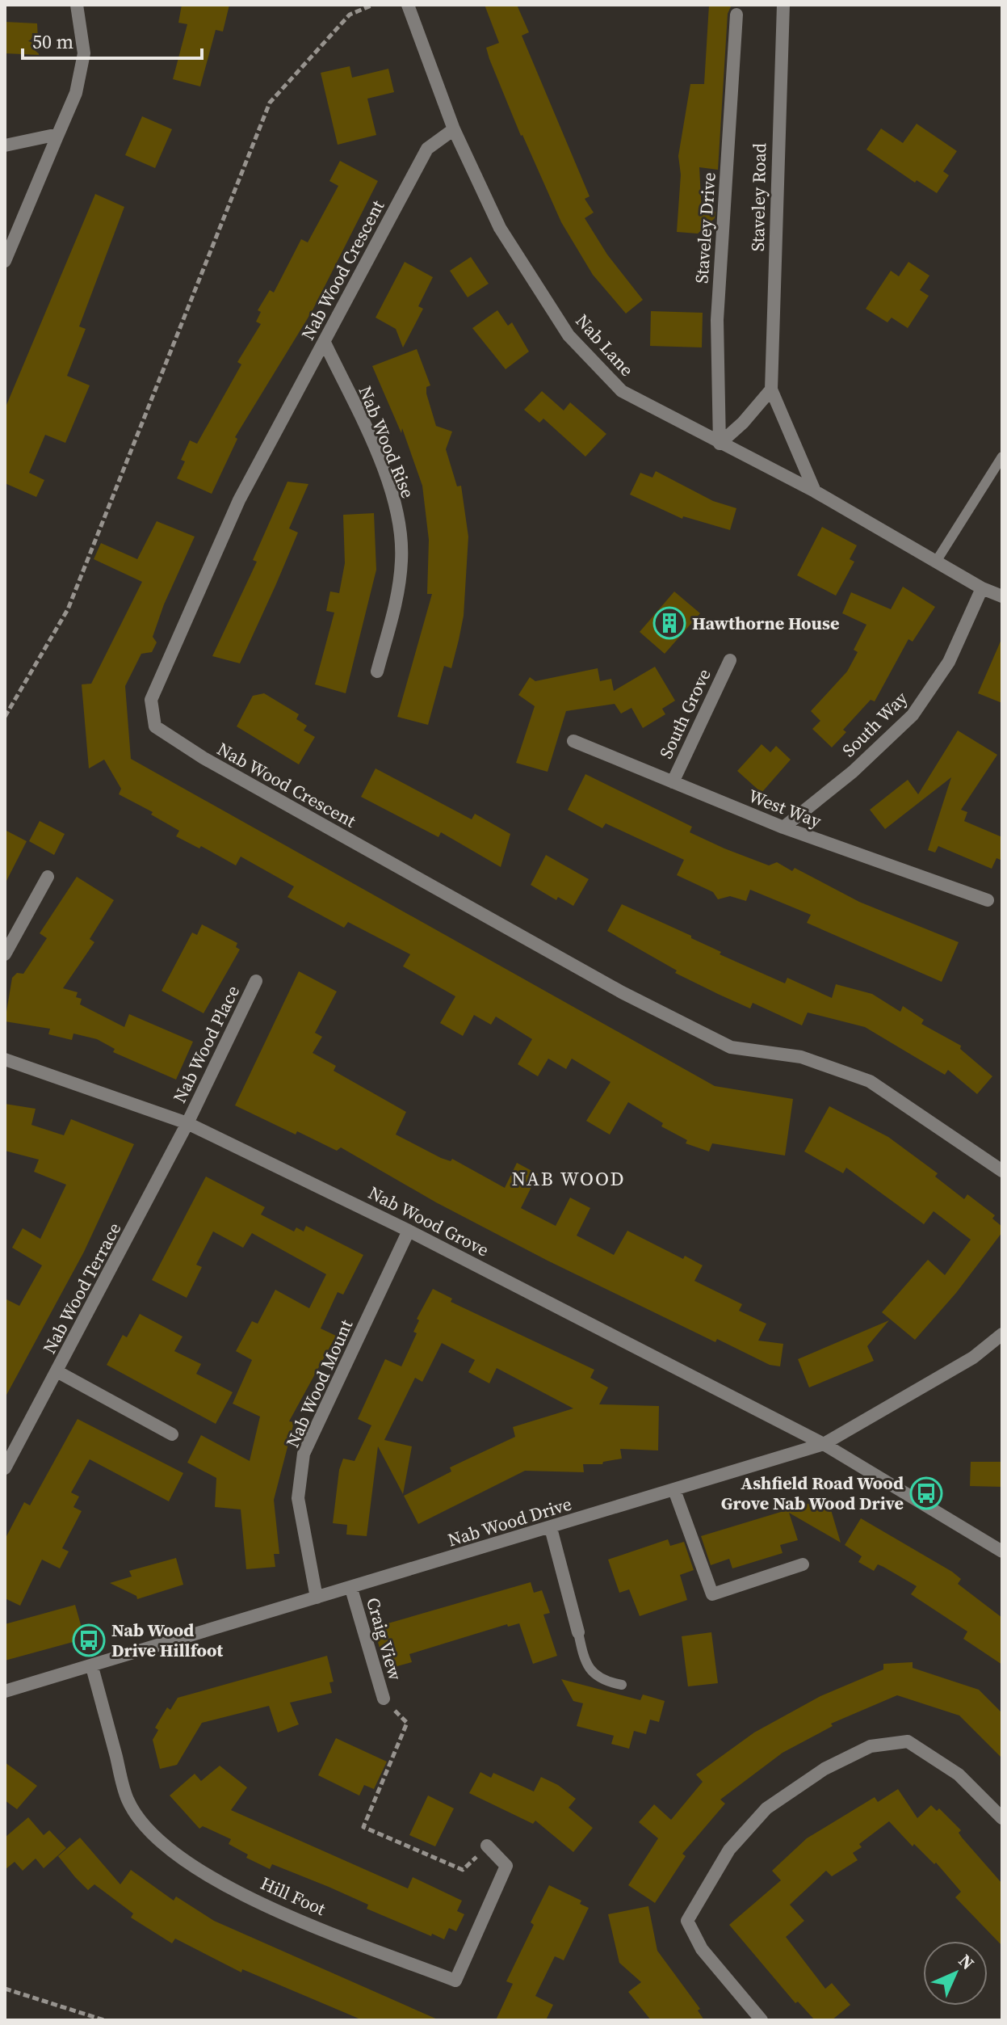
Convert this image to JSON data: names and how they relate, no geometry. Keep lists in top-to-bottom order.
{
  "streets": {
    "street": [
      "Staveley Road",
      "Staveley Drive",
      "Nab Wood Crescent",
      "Nab Lane",
      "Nab Wood Rise",
      "South Grove",
      "South Way",
      "West Way",
      "Nab Wood Place",
      "Nab Wood Grove",
      "Nab Wood Terrace",
      "Nab Wood Mount",
      "Nab Wood Drive",
      "Craig View",
      "Hill Foot"
    ]
  },
  "crossings": [
    ["Staveley Road", "Nab Lane"],
    ["Staveley Drive", "Nab Lane"],
    ["Nab Wood Crescent", "Nab Lane"],
    ["Nab Wood Crescent", "Nab Wood Rise"],
    ["Nab Lane", "South Way"],
    ["South Grove", "West Way"],
    ["South Way", "West Way"],
    ["Nab Wood Place", "Nab Wood Grove"],
    ["Nab Wood Place", "Nab Wood Terrace"],
    ["Nab Wood Grove", "Nab Wood Terrace"],
    ["Nab Wood Grove", "Nab Wood Mount"],
    ["Nab Wood Grove", "Nab Wood Drive"],
    ["Nab Wood Mount", "Nab Wood Drive"],
    ["Nab Wood Drive", "Craig View"],
    ["Nab Wood Drive", "Hill Foot"]
  ],
  "districts": ["NAB WOOD"],
  "places": {
    "building": ["Hawthorne House"],
    "bus stop": ["Ashfield Road Wood Grove Nab Wood Drive", "Nab Wood Drive Hillfoot"]
  },
  "scale_bar": "50 m",
  "north": "top right"
}
